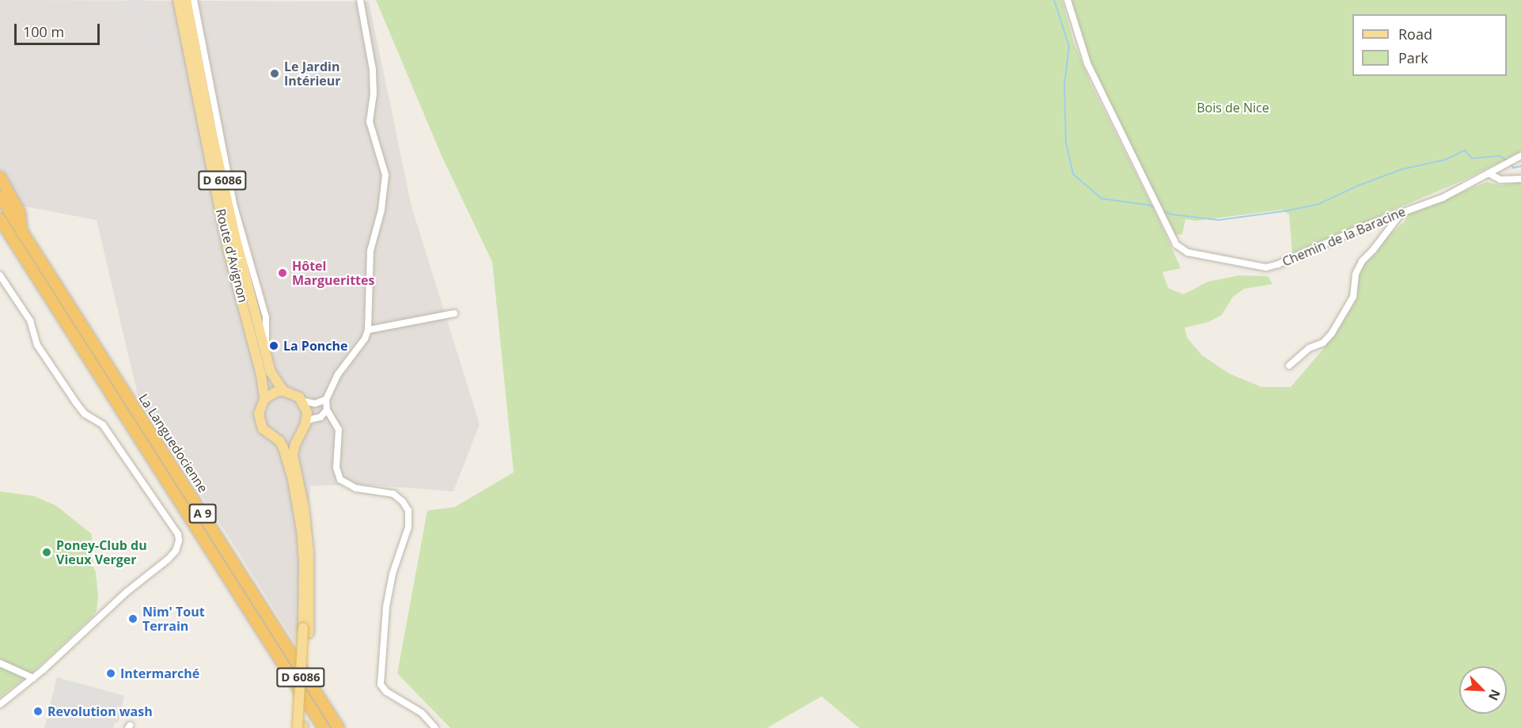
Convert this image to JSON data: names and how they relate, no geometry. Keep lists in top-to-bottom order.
{
  "streets": {
    "highway": ["La Languedocienne", "A 9"],
    "main road": ["D 6086", "Route d'Avignon"],
    "street": ["Chemin de la Baracine"]
  },
  "crossings": [
    ["D 6086", "Route d'Avignon"]
  ],
  "parks": ["Bois de Nice"],
  "places": [
    "Le Jardin Intérieur",
    "Hôtel Marguerittes",
    "La Ponche",
    "Poney-Club du Vieux Verger",
    "Nim' Tout Terrain",
    "Intermarché",
    "Revolution wash"
  ],
  "legend": ["Road", "Park"],
  "scale_bar": "100 m",
  "north": "bottom right"
}
